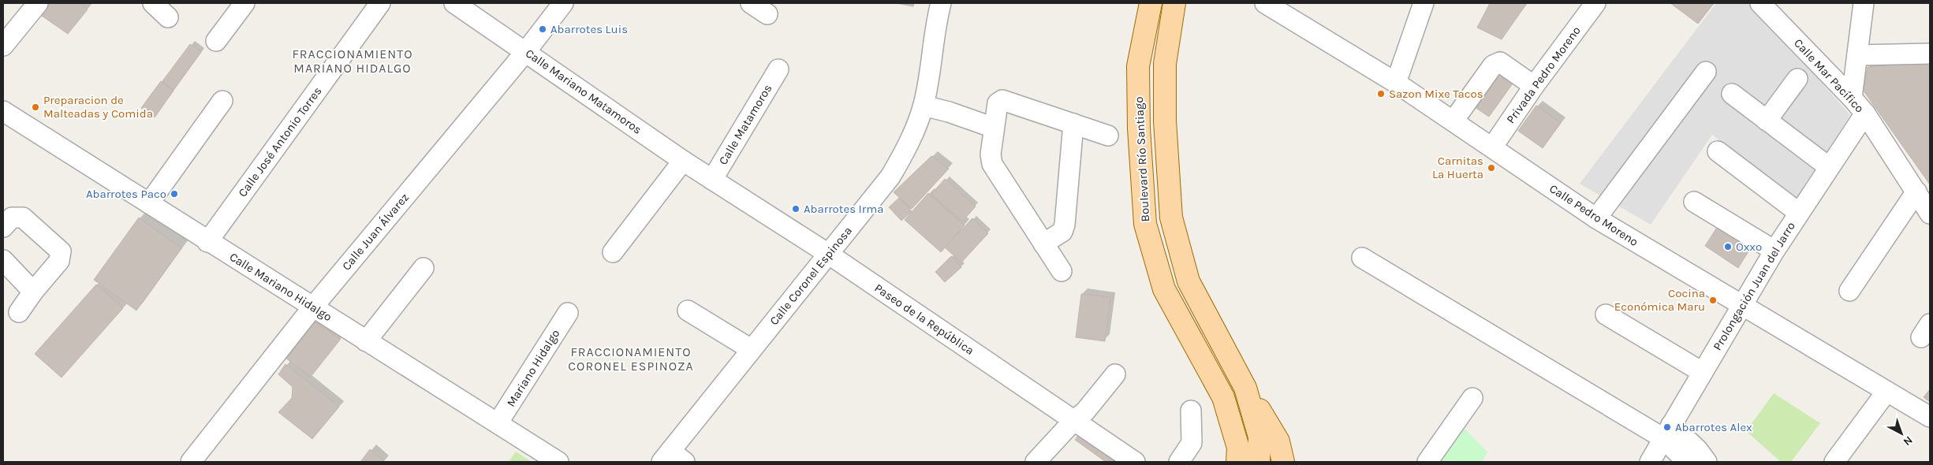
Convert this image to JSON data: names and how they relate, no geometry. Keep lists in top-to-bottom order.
{
  "streets": {
    "main road": ["Boulevard Río Santiago"],
    "street": [
      "Privada Pedro Moreno",
      "Calle Mar Pacífico",
      "Calle Mariano Matamoros",
      "Calle Matamoros",
      "Calle José Antonio Torres",
      "Calle Pedro Moreno",
      "Calle Juan Álvarez",
      "Calle Coronel Espinosa",
      "Prolongación Juan del Jarro",
      "Calle Mariano Hidalgo",
      "Paseo de la República",
      "Mariano Hidalgo"
    ]
  },
  "crossings": [
    ["Privada Pedro Moreno", "Calle Pedro Moreno"],
    ["Calle Mar Pacífico", "Prolongación Juan del Jarro"],
    ["Calle Mariano Matamoros", "Calle Matamoros"],
    ["Calle Mariano Matamoros", "Calle Juan Álvarez"],
    ["Calle Mariano Matamoros", "Paseo de la República"],
    ["Calle Matamoros", "Paseo de la República"],
    ["Calle José Antonio Torres", "Calle Mariano Hidalgo"],
    ["Calle Pedro Moreno", "Prolongación Juan del Jarro"],
    ["Calle Juan Álvarez", "Calle Mariano Hidalgo"],
    ["Calle Coronel Espinosa", "Paseo de la República"],
    ["Calle Mariano Hidalgo", "Mariano Hidalgo"]
  ],
  "districts": ["FRACCIONAMIENTO MARIANO HIDALGO", "FRACCIONAMIENTO CORONEL ESPINOZA"],
  "places": [
    "Abarrotes Luis",
    "Sazon Mixe Tacos",
    "Preparacion de Malteadas y Comida",
    "Carnitas La Huerta",
    "Abarrotes Paco",
    "Abarrotes Irma",
    "Oxxo",
    "Cocina Económica Maru",
    "Abarrotes Alex"
  ],
  "north": "bottom right"
}
